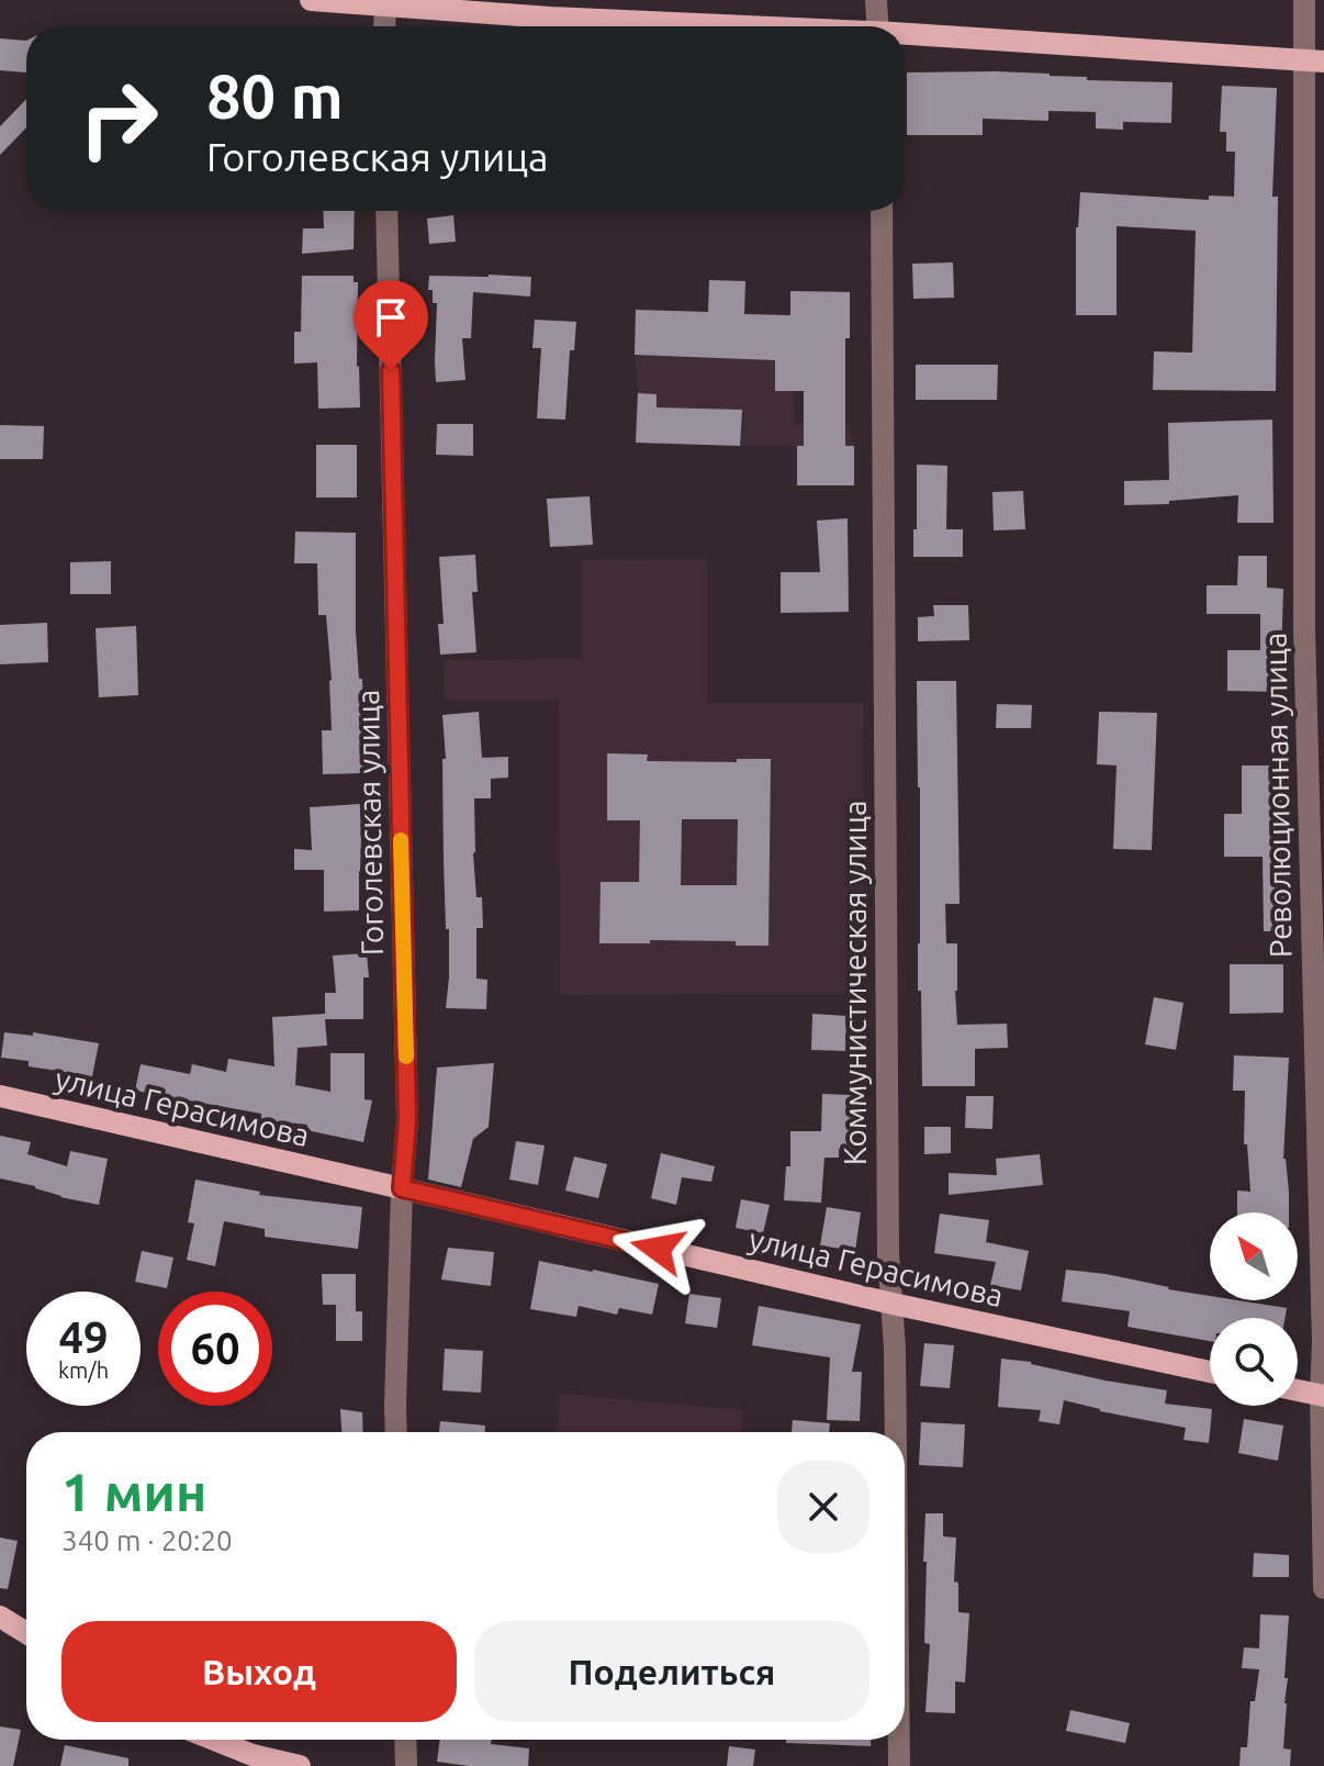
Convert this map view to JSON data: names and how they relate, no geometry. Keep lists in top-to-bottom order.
{
  "streets": {
    "main road": ["улица Герасимова"],
    "street": ["Революционная улица", "Гоголевская улица", "Коммунистическая улица"]
  },
  "crossings": [
    ["Гоголевская улица", "улица Герасимова"],
    ["Коммунистическая улица", "улица Герасимова"]
  ],
  "north": "top left",
  "page": {
    "turn": ["80 m", "Гоголевская улица"],
    "speed": "49 km/h",
    "limit": "60",
    "heading": ["1 мин", "340 m · 20:20"],
    "buttons": ["Выход", "Поделиться"]
  }
}
